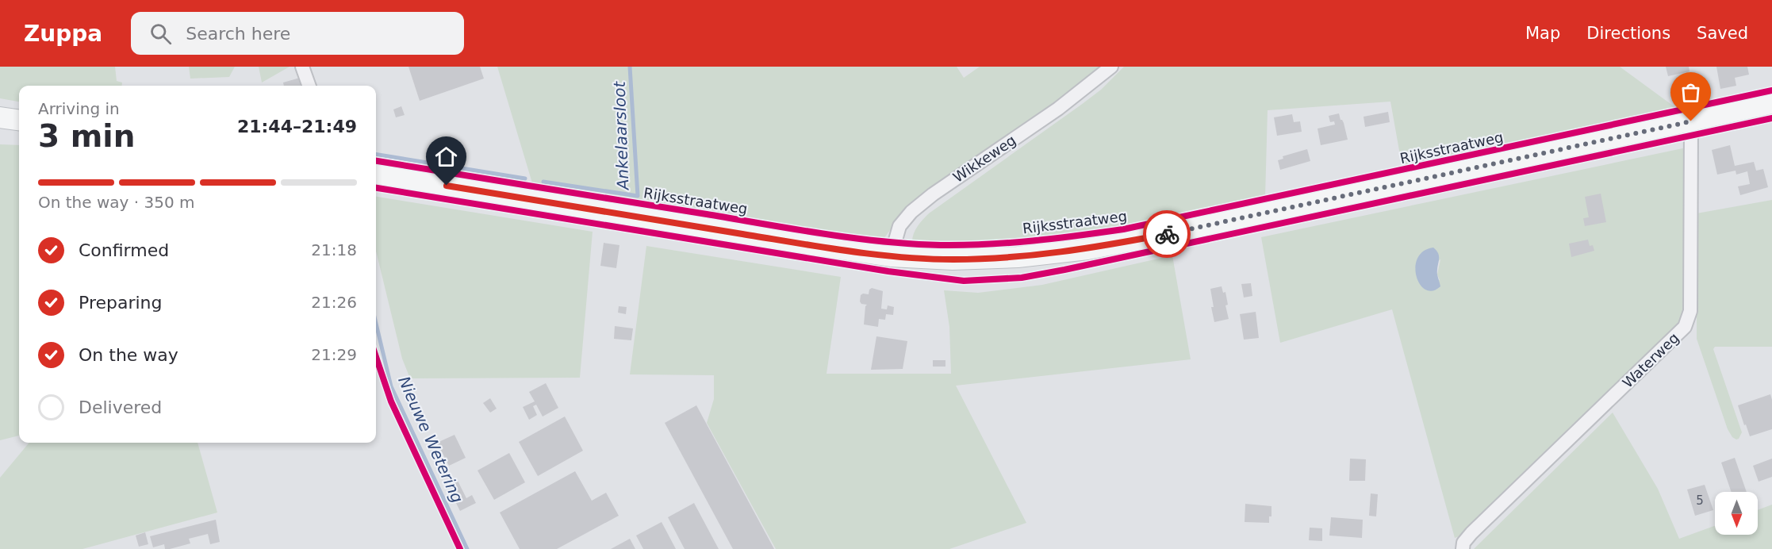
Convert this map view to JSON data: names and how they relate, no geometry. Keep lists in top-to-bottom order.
{
  "streets": {
    "main road": ["Rijksstraatweg"],
    "street": ["Wikkeweg", "Waterweg"]
  },
  "crossings": [
    ["Rijksstraatweg", "Wikkeweg"],
    ["Rijksstraatweg", "Waterweg"]
  ],
  "water": ["Ankelaarsloot", "Nieuwe Wetering"],
  "house_numbers": ["5"],
  "north": "bottom",
  "page": {
    "header": "Zuppa",
    "search": "Search here",
    "nav": ["Map", "Directions", "Saved"],
    "heading": ["3 min", "Arriving in", "21:44–21:49"],
    "bar": "On the way · 350 m",
    "list": [
      ["Confirmed", "21:18"],
      ["Preparing", "21:26"],
      ["On the way", "21:29"],
      "Delivered"
    ]
  }
}
